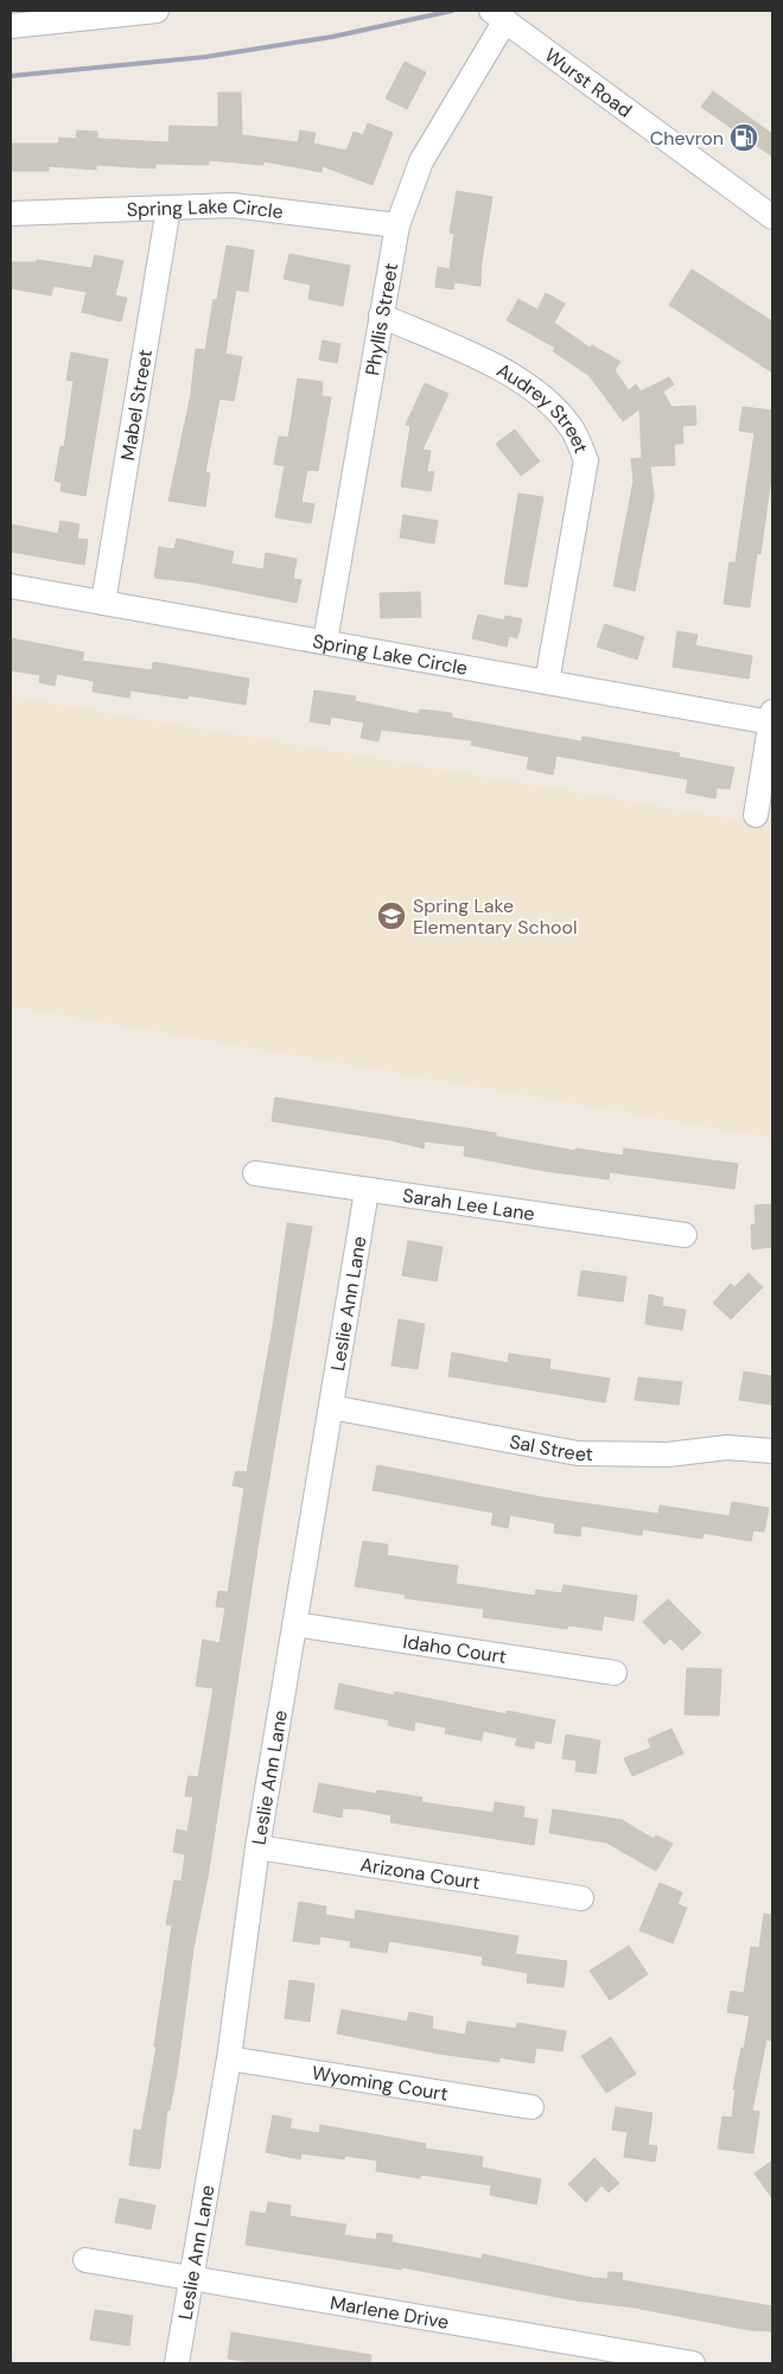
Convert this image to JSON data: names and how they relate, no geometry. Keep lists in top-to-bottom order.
{
  "streets": {
    "street": [
      "Wurst Road",
      "Spring Lake Circle",
      "Phyllis Street",
      "Mabel Street",
      "Audrey Street",
      "Sarah Lee Lane",
      "Leslie Ann Lane",
      "Sal Street",
      "Idaho Court",
      "Arizona Court",
      "Wyoming Court",
      "Marlene Drive"
    ]
  },
  "crossings": [
    ["Wurst Road", "Phyllis Street"],
    ["Spring Lake Circle", "Phyllis Street"],
    ["Spring Lake Circle", "Mabel Street"],
    ["Spring Lake Circle", "Audrey Street"],
    ["Phyllis Street", "Audrey Street"],
    ["Sarah Lee Lane", "Leslie Ann Lane"],
    ["Leslie Ann Lane", "Sal Street"],
    ["Leslie Ann Lane", "Idaho Court"],
    ["Leslie Ann Lane", "Arizona Court"],
    ["Leslie Ann Lane", "Wyoming Court"],
    ["Leslie Ann Lane", "Marlene Drive"]
  ],
  "places": {
    "fuel station": ["Chevron"],
    "school or university": ["Spring Lake Elementary School"]
  }
}
